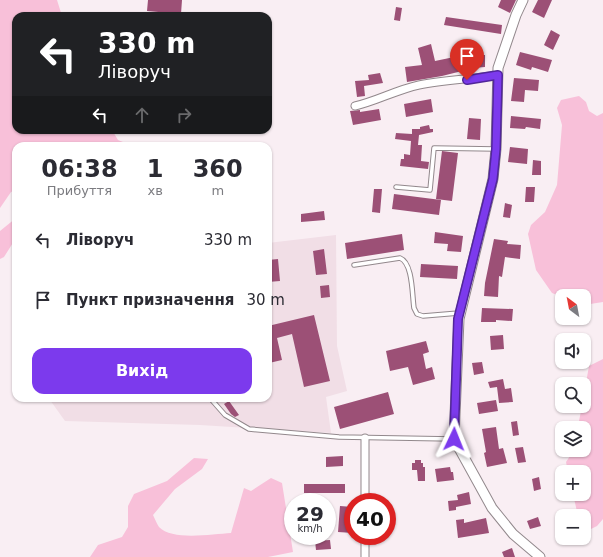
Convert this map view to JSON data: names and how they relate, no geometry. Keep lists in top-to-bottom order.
{
  "north": "top left",
  "page": {
    "turn": ["330 m", "Ліворуч"],
    "eta": [
      "06:38",
      "Прибуття",
      "1",
      "хв",
      "360",
      "m"
    ],
    "list": [
      {
        "name": "Ліворуч",
        "value": "330 m"
      },
      {
        "name": "Пункт призначення",
        "value": "30 m"
      }
    ],
    "map_buttons": ["+", "−"],
    "buttons": "Вихід",
    "speed": "29 km/h",
    "limit": "40"
  }
}
